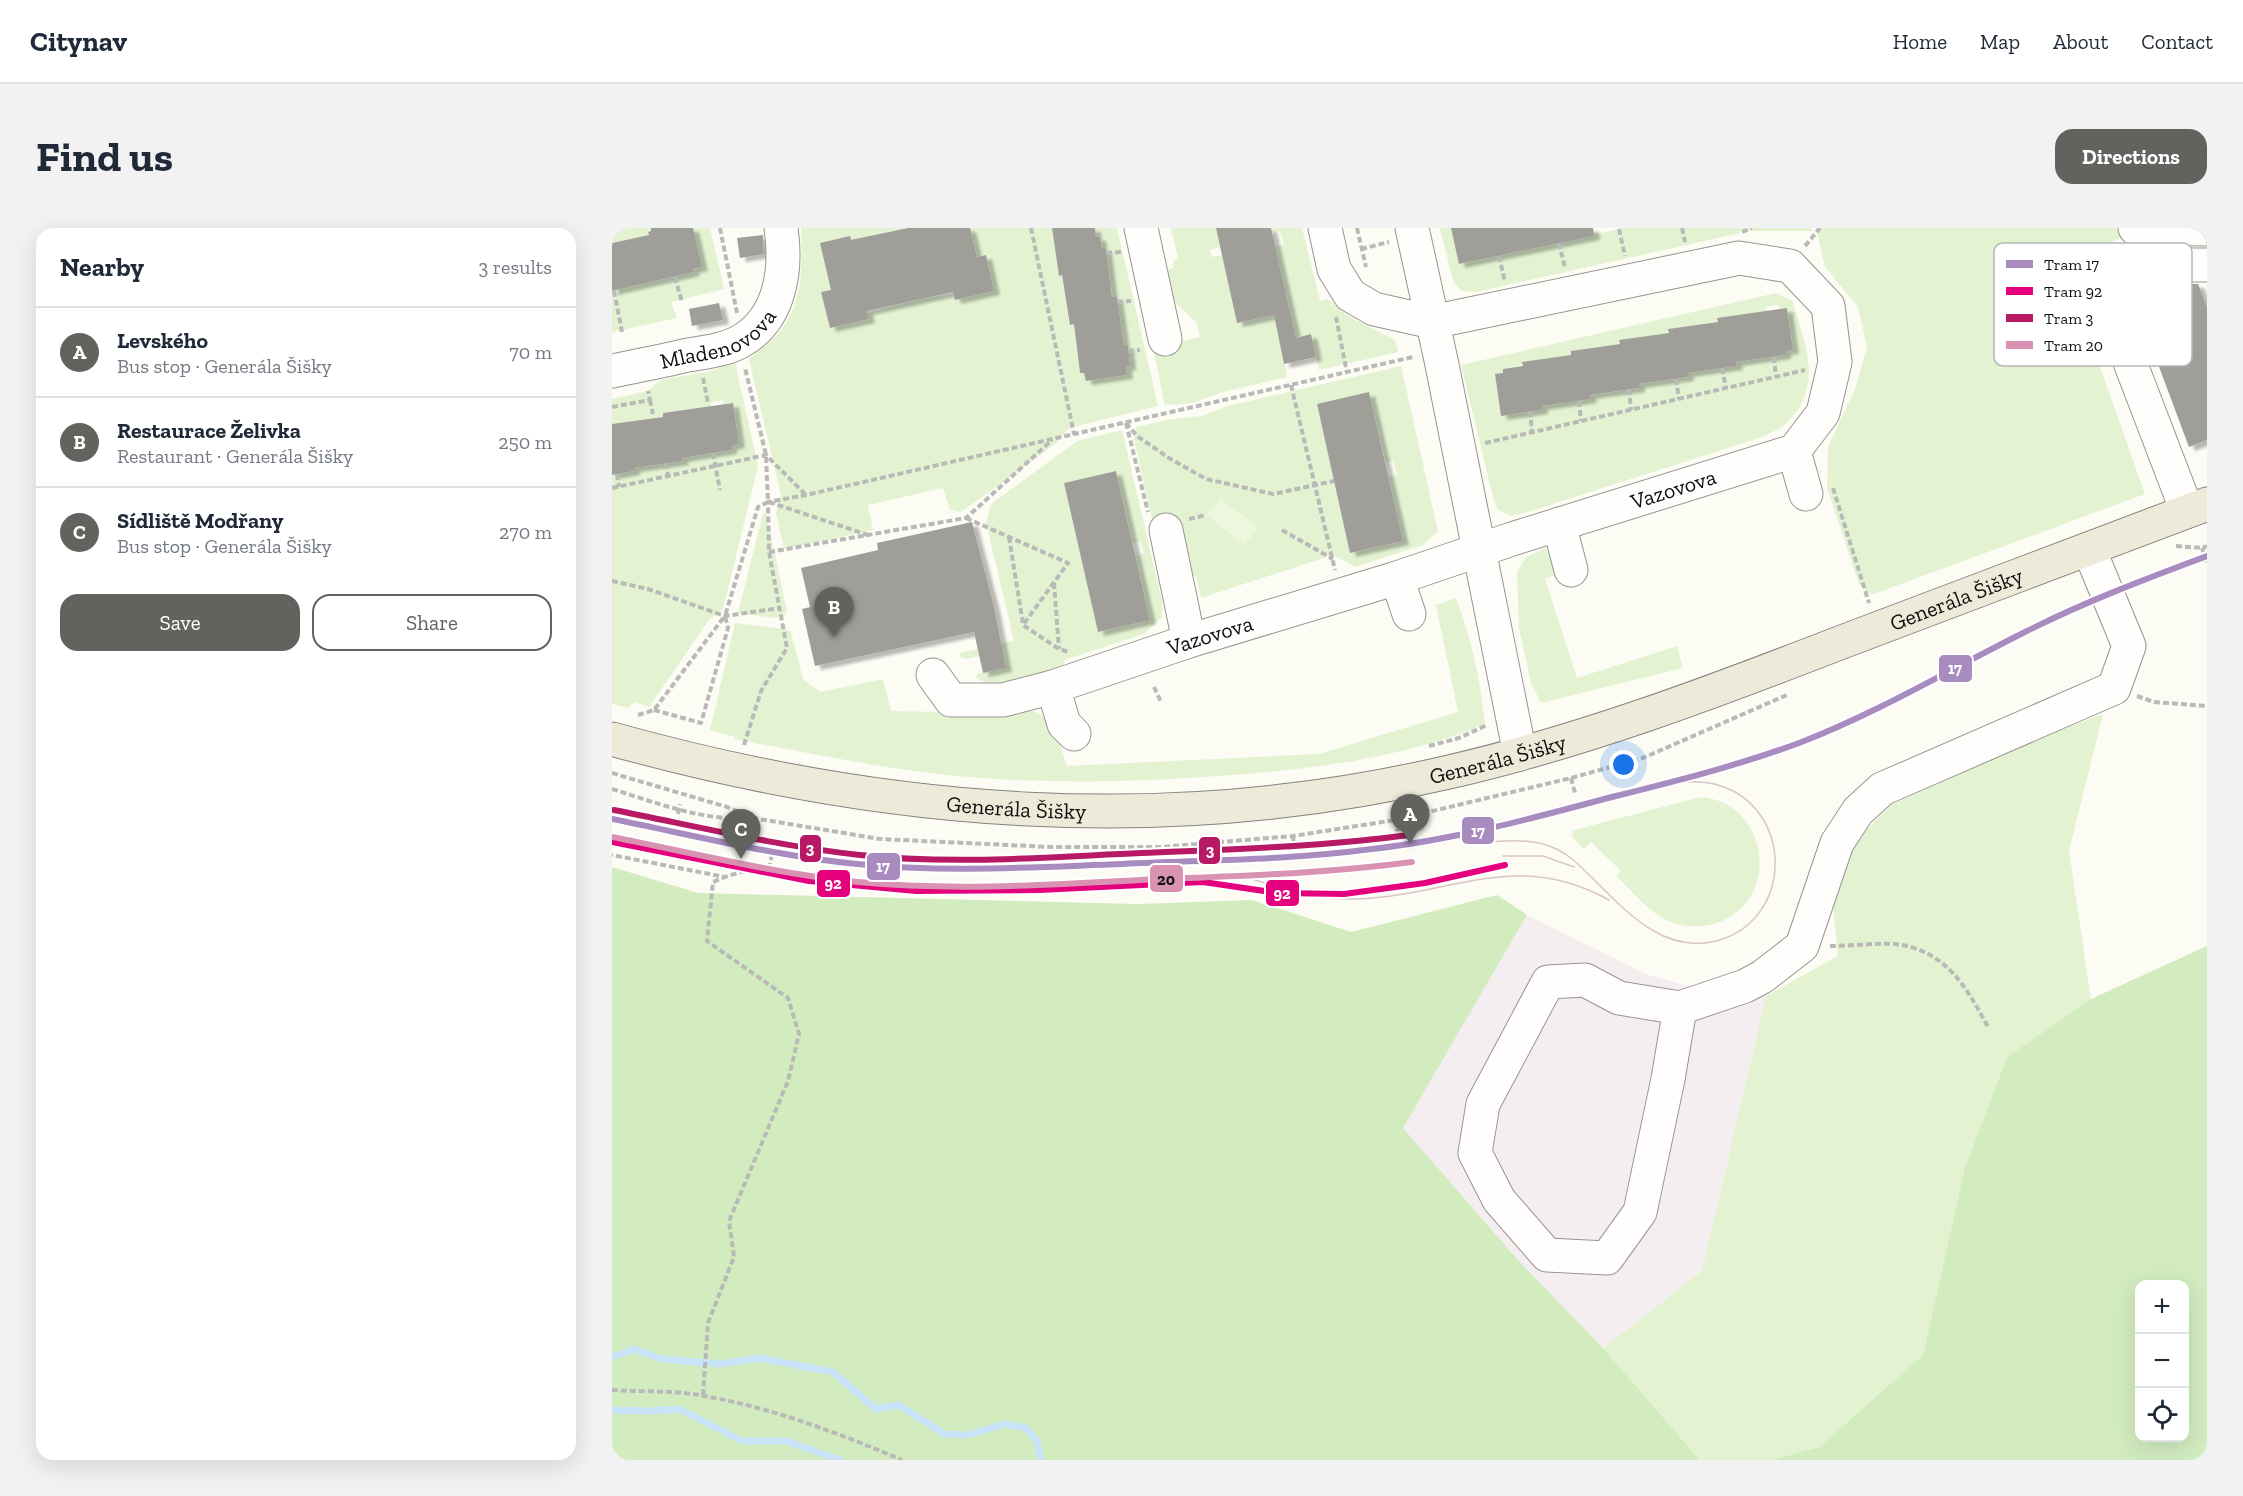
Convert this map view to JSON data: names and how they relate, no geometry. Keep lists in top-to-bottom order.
{
  "streets": {
    "main road": ["Generála Šišky"],
    "street": ["Mladenovova", "Vazovova"]
  },
  "lines": [
    "tram line 17",
    "tram line 3",
    "tram line 20",
    "tram line 92"
  ],
  "legend": [
    "Tram 17",
    "Tram 92",
    "Tram 3",
    "Tram 20"
  ],
  "page": {
    "header": "Citynav",
    "nav": [
      "Home",
      "Map",
      "About",
      "Contact"
    ],
    "buttons": [
      "Directions",
      ["Save", "Share"]
    ],
    "title": "Find us",
    "heading": ["Nearby", "3 results"],
    "list": [
      {
        "mark": "A",
        "name": "Levského",
        "note": "Bus stop · Generála Šišky",
        "value": "70 m"
      },
      {
        "mark": "B",
        "name": "Restaurace Želivka",
        "note": "Restaurant · Generála Šišky",
        "value": "250 m"
      },
      {
        "mark": "C",
        "name": "Sídliště Modřany",
        "note": "Bus stop · Generála Šišky",
        "value": "270 m"
      }
    ],
    "pins": ["B", "A", "C"],
    "map_buttons": ["+", "−"]
  }
}
